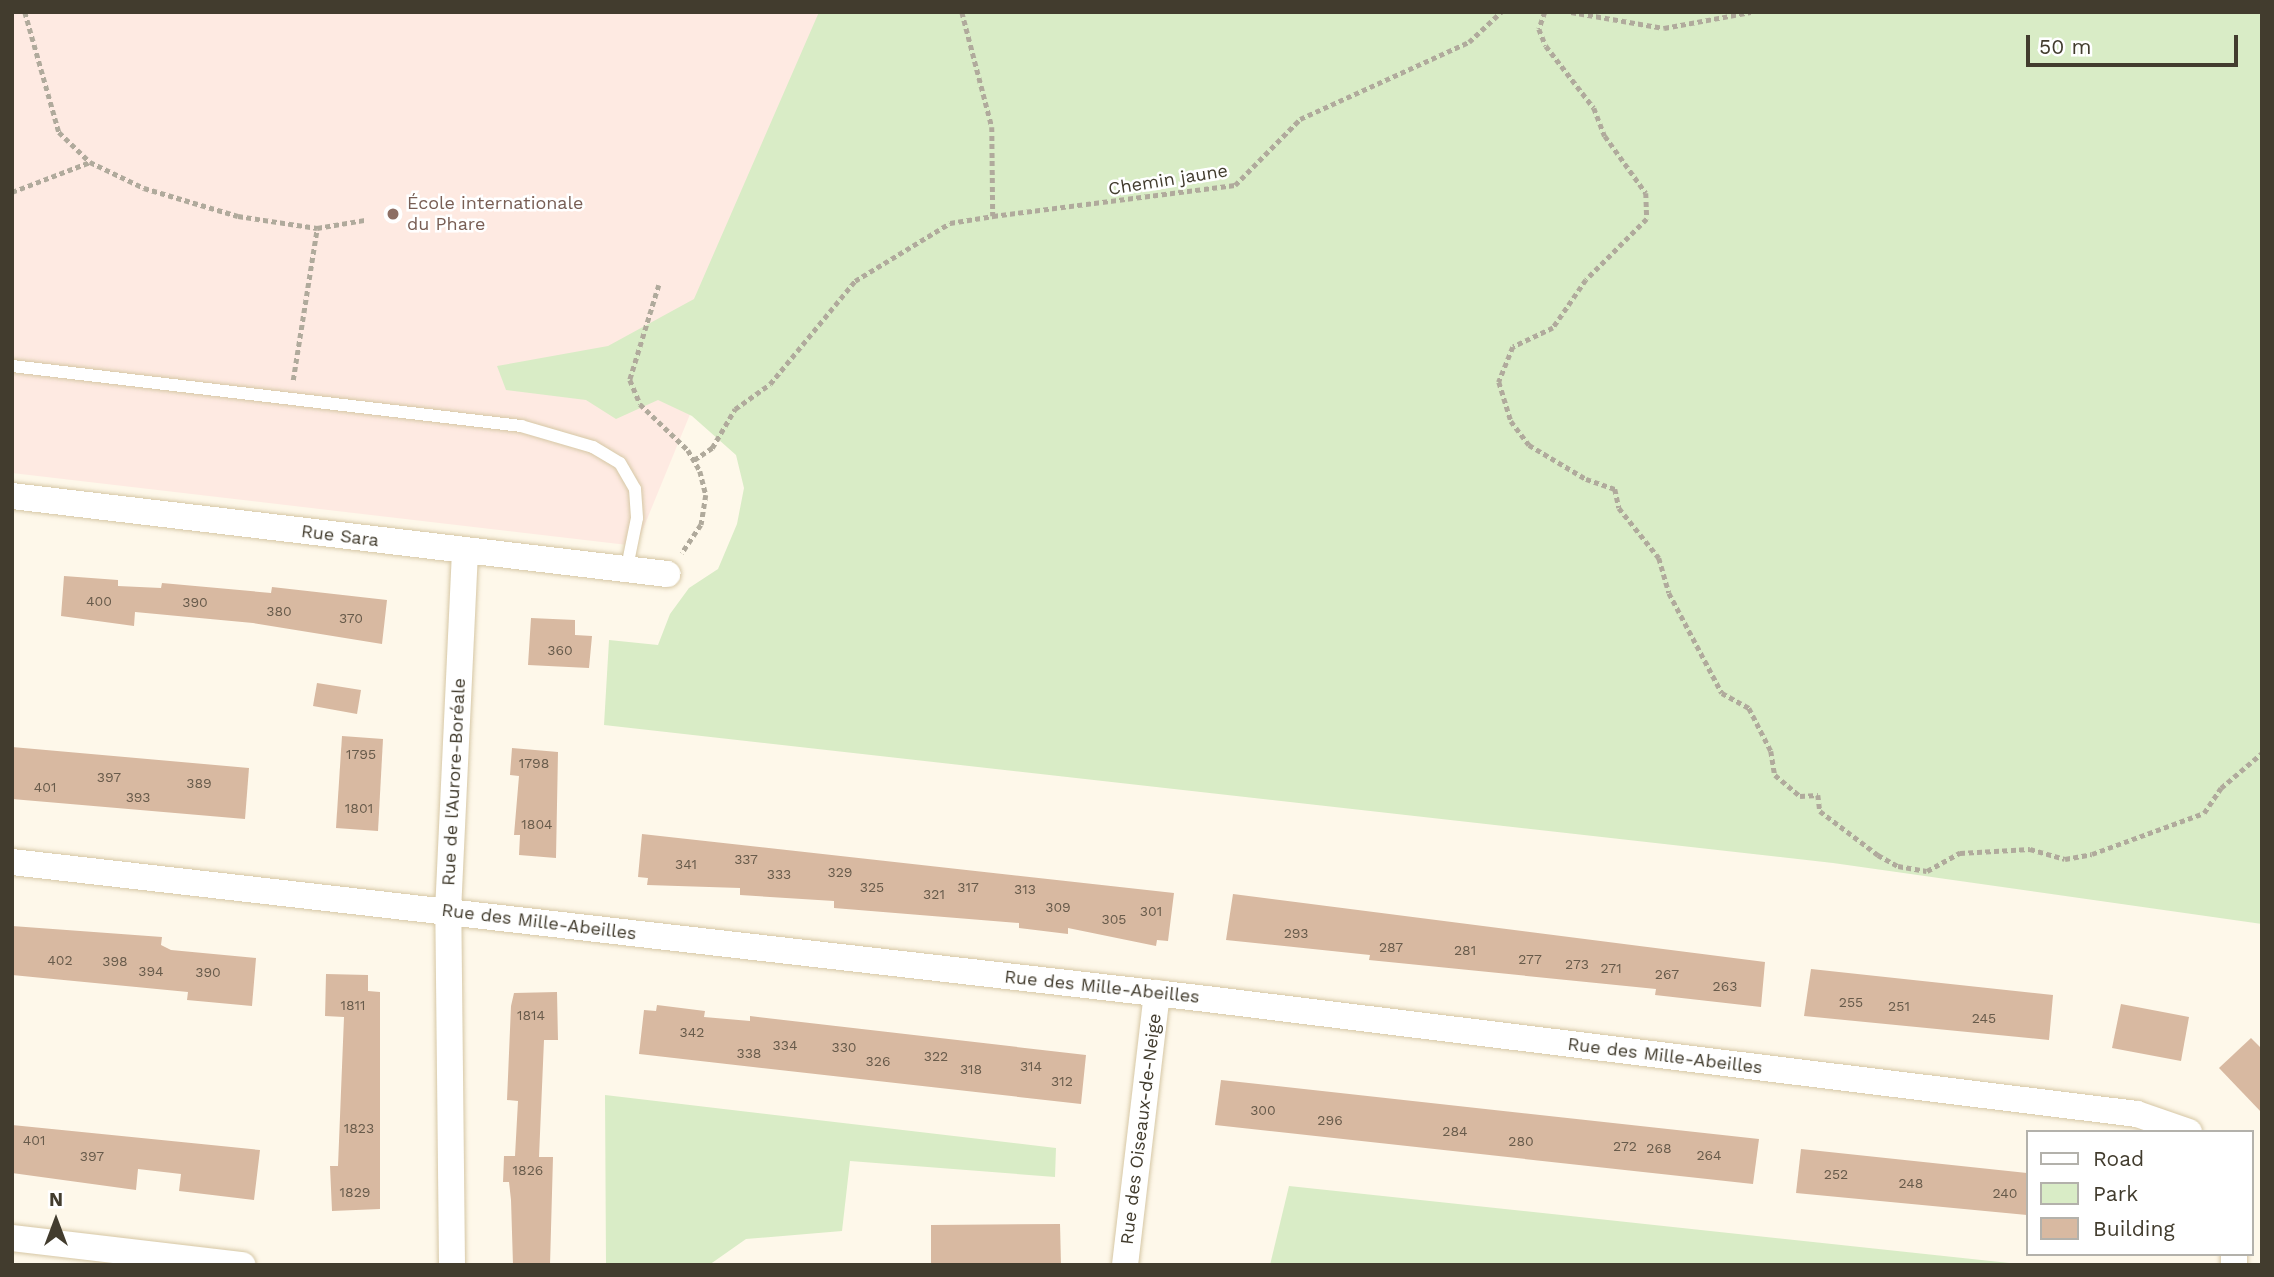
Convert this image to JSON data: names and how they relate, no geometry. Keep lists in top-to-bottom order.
{
  "streets": {
    "street": [
      "Rue Sara",
      "Rue de l'Aurore-Boréale",
      "Rue des Mille-Abeilles",
      "Rue des Oiseaux-de-Neige"
    ],
    "path": ["Chemin jaune"]
  },
  "crossings": [
    ["Rue Sara", "Rue de l'Aurore-Boréale"],
    ["Rue de l'Aurore-Boréale", "Rue des Mille-Abeilles"],
    ["Rue des Mille-Abeilles", "Rue des Oiseaux-de-Neige"]
  ],
  "places": ["École internationale du Phare"],
  "house_numbers": [
    "400",
    "390",
    "380",
    "370",
    "360",
    "1795",
    "1798",
    "397",
    "389",
    "401",
    "393",
    "1801",
    "1804",
    "337",
    "341",
    "329",
    "333",
    "325",
    "317",
    "313",
    "321",
    "309",
    "301",
    "305",
    "293",
    "287",
    "281",
    "277",
    "402",
    "398",
    "273",
    "271",
    "394",
    "390",
    "267",
    "263",
    "255",
    "1811",
    "251",
    "1814",
    "245",
    "342",
    "334",
    "330",
    "338",
    "322",
    "326",
    "314",
    "318",
    "312",
    "300",
    "296",
    "1823",
    "284",
    "401",
    "280",
    "272",
    "268",
    "264",
    "397",
    "1826",
    "252",
    "248",
    "1829",
    "240"
  ],
  "legend": ["Road", "Park", "Building"],
  "scale_bar": "50 m",
  "north": "top"
}
